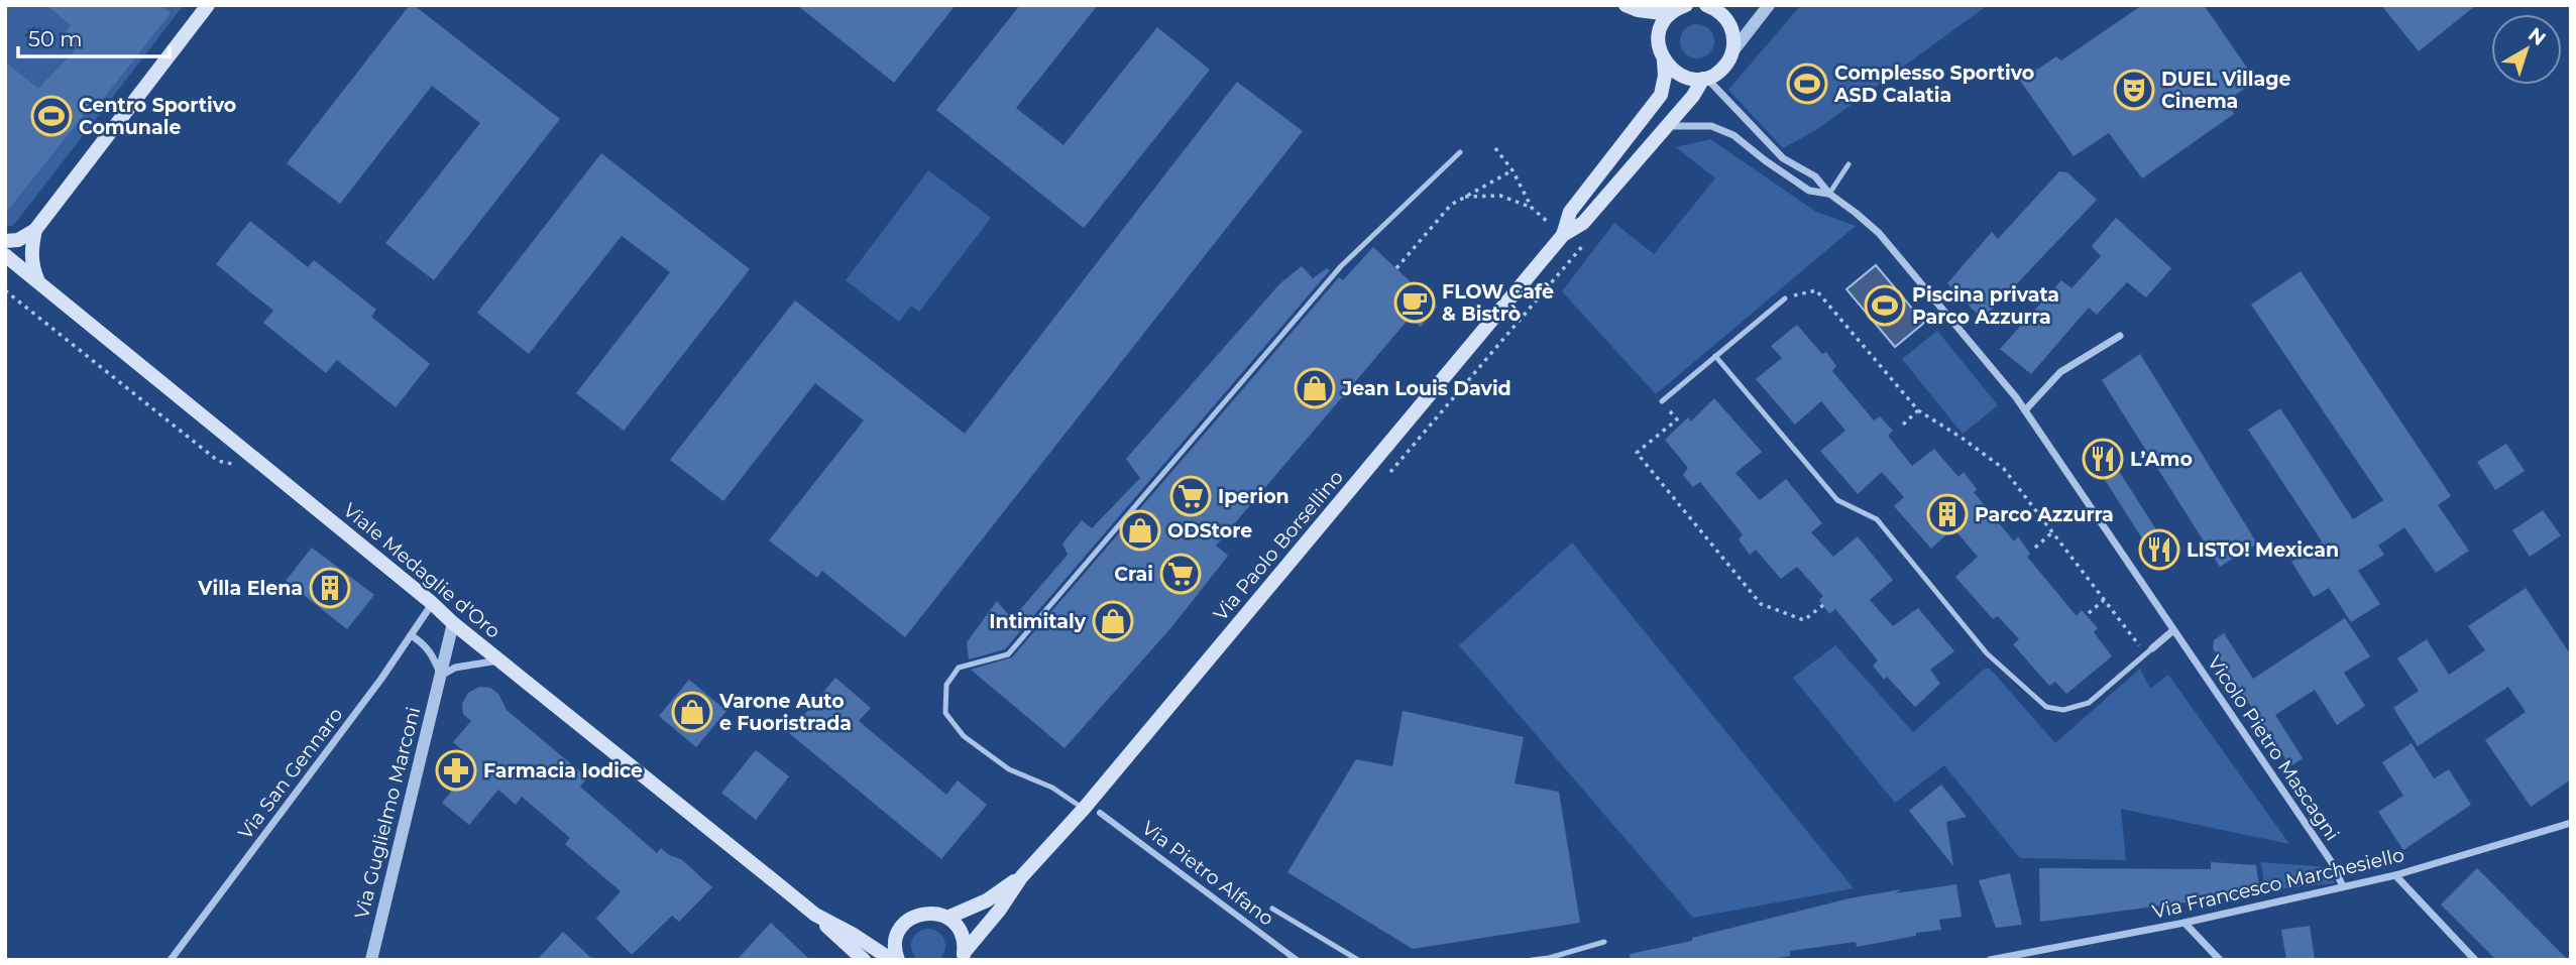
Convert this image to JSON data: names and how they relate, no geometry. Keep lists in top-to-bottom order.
{
  "streets": {
    "main road": ["Via Paolo Borsellino", "Viale Medaglie d'Oro"],
    "street": [
      "Vicolo Pietro Mascagni",
      "Via San Gennaro",
      "Via Guglielmo Marconi",
      "Via Pietro Alfano",
      "Via Francesco Marchesiello"
    ]
  },
  "crossings": [
    ["Via Paolo Borsellino", "Vicolo Pietro Mascagni"],
    ["Viale Medaglie d'Oro", "Via San Gennaro"],
    ["Viale Medaglie d'Oro", "Via Guglielmo Marconi"],
    ["Vicolo Pietro Mascagni", "Via Francesco Marchesiello"]
  ],
  "places": {
    "sports": ["Complesso Sportivo ASD Calatia", "Centro Sportivo Comunale", "Piscina privata Parco Azzurra"],
    "theatre": ["DUEL Village Cinema"],
    "cafe": ["FLOW Cafè & Bistrò"],
    "shop": [
      "Jean Louis David",
      "ODStore",
      "Intimitaly",
      "Varone Auto e Fuoristrada"
    ],
    "restaurant": ["L’Amo", "LISTO! Mexican"],
    "supermarket": ["Iperion", "Crai"],
    "building": ["Parco Azzurra", "Villa Elena"],
    "pharmacy": ["Farmacia Iodice"]
  },
  "scale_bar": "50 m",
  "north": "top right"
}
